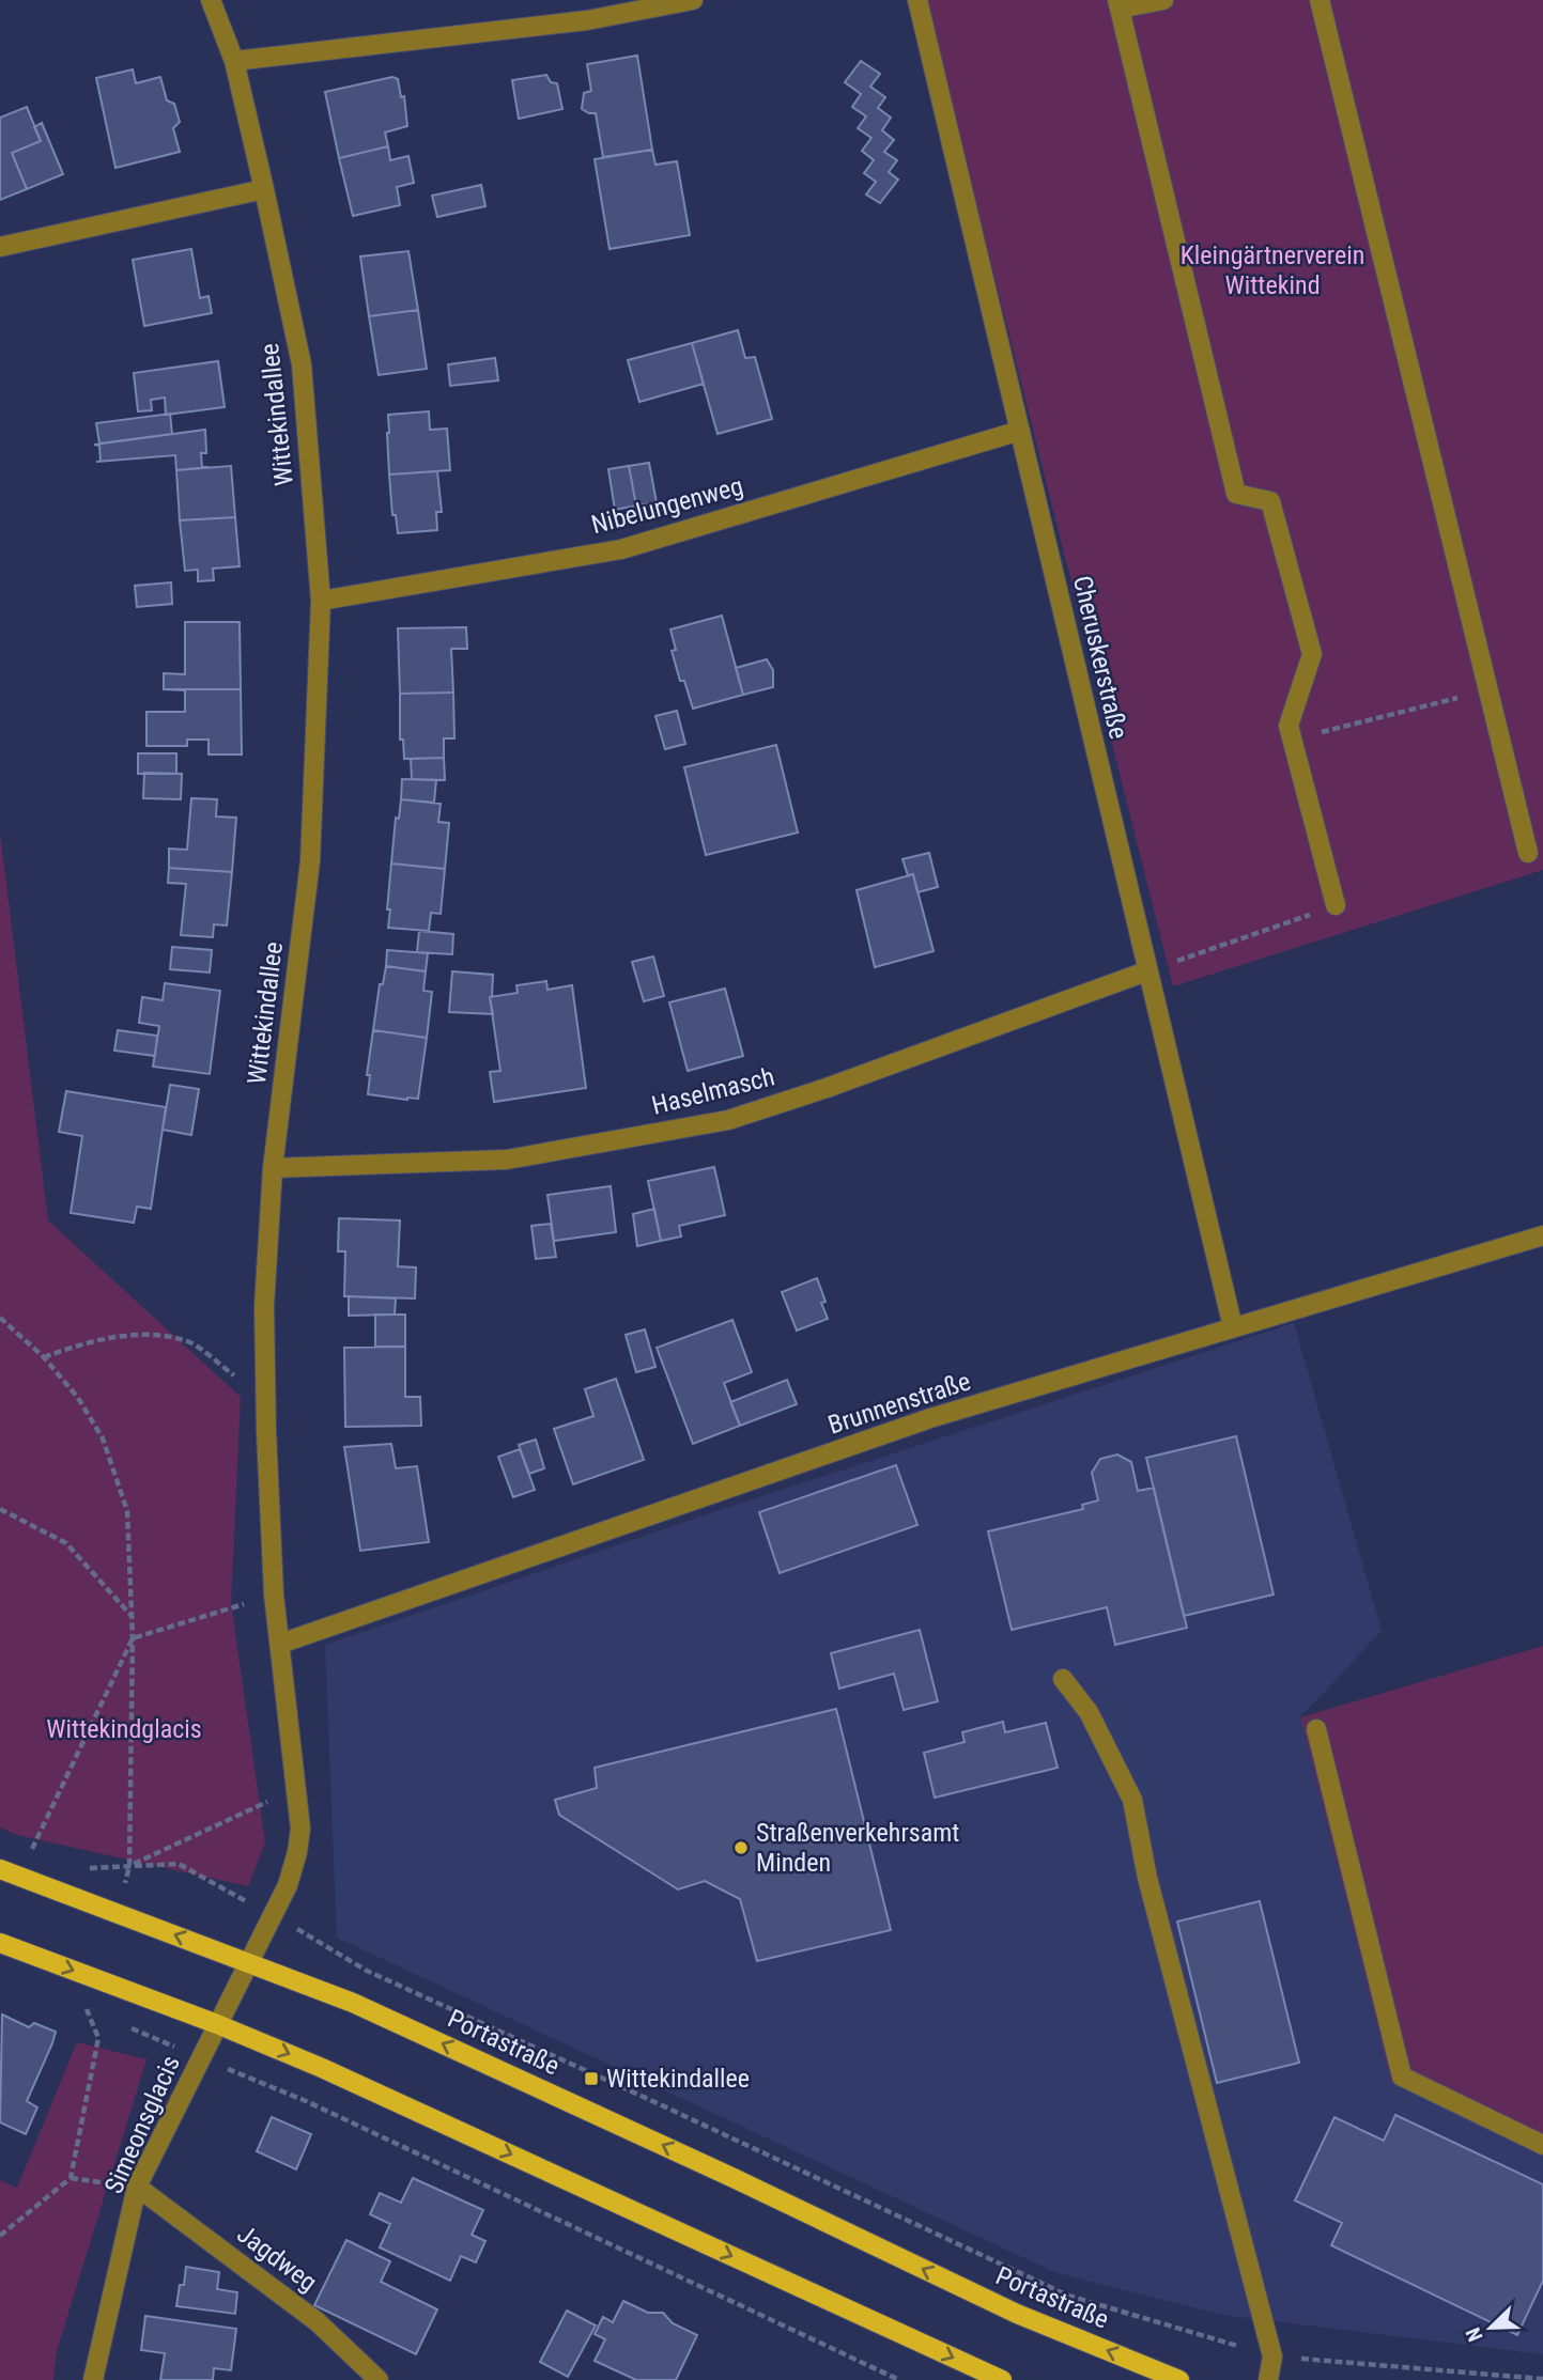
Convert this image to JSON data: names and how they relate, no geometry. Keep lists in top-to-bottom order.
{
  "streets": {
    "main road": ["Portastraße"],
    "street": [
      "Wittekindallee",
      "Nibelungenweg",
      "Cheruskerstraße",
      "Haselmasch",
      "Brunnenstraße",
      "Simeonsglacis",
      "Jagdweg"
    ]
  },
  "crossings": [
    ["Wittekindallee", "Nibelungenweg"],
    ["Wittekindallee", "Haselmasch"],
    ["Wittekindallee", "Brunnenstraße"],
    ["Wittekindallee", "Portastraße"],
    ["Wittekindallee", "Simeonsglacis"],
    ["Nibelungenweg", "Cheruskerstraße"],
    ["Cheruskerstraße", "Haselmasch"],
    ["Cheruskerstraße", "Brunnenstraße"],
    ["Simeonsglacis", "Jagdweg"]
  ],
  "parks": ["Kleingärtnerverein Wittekind", "Wittekindglacis"],
  "places": {
    "other": ["Straßenverkehrsamt Minden"],
    "transit": ["Wittekindallee"]
  },
  "north": "bottom left"
}
